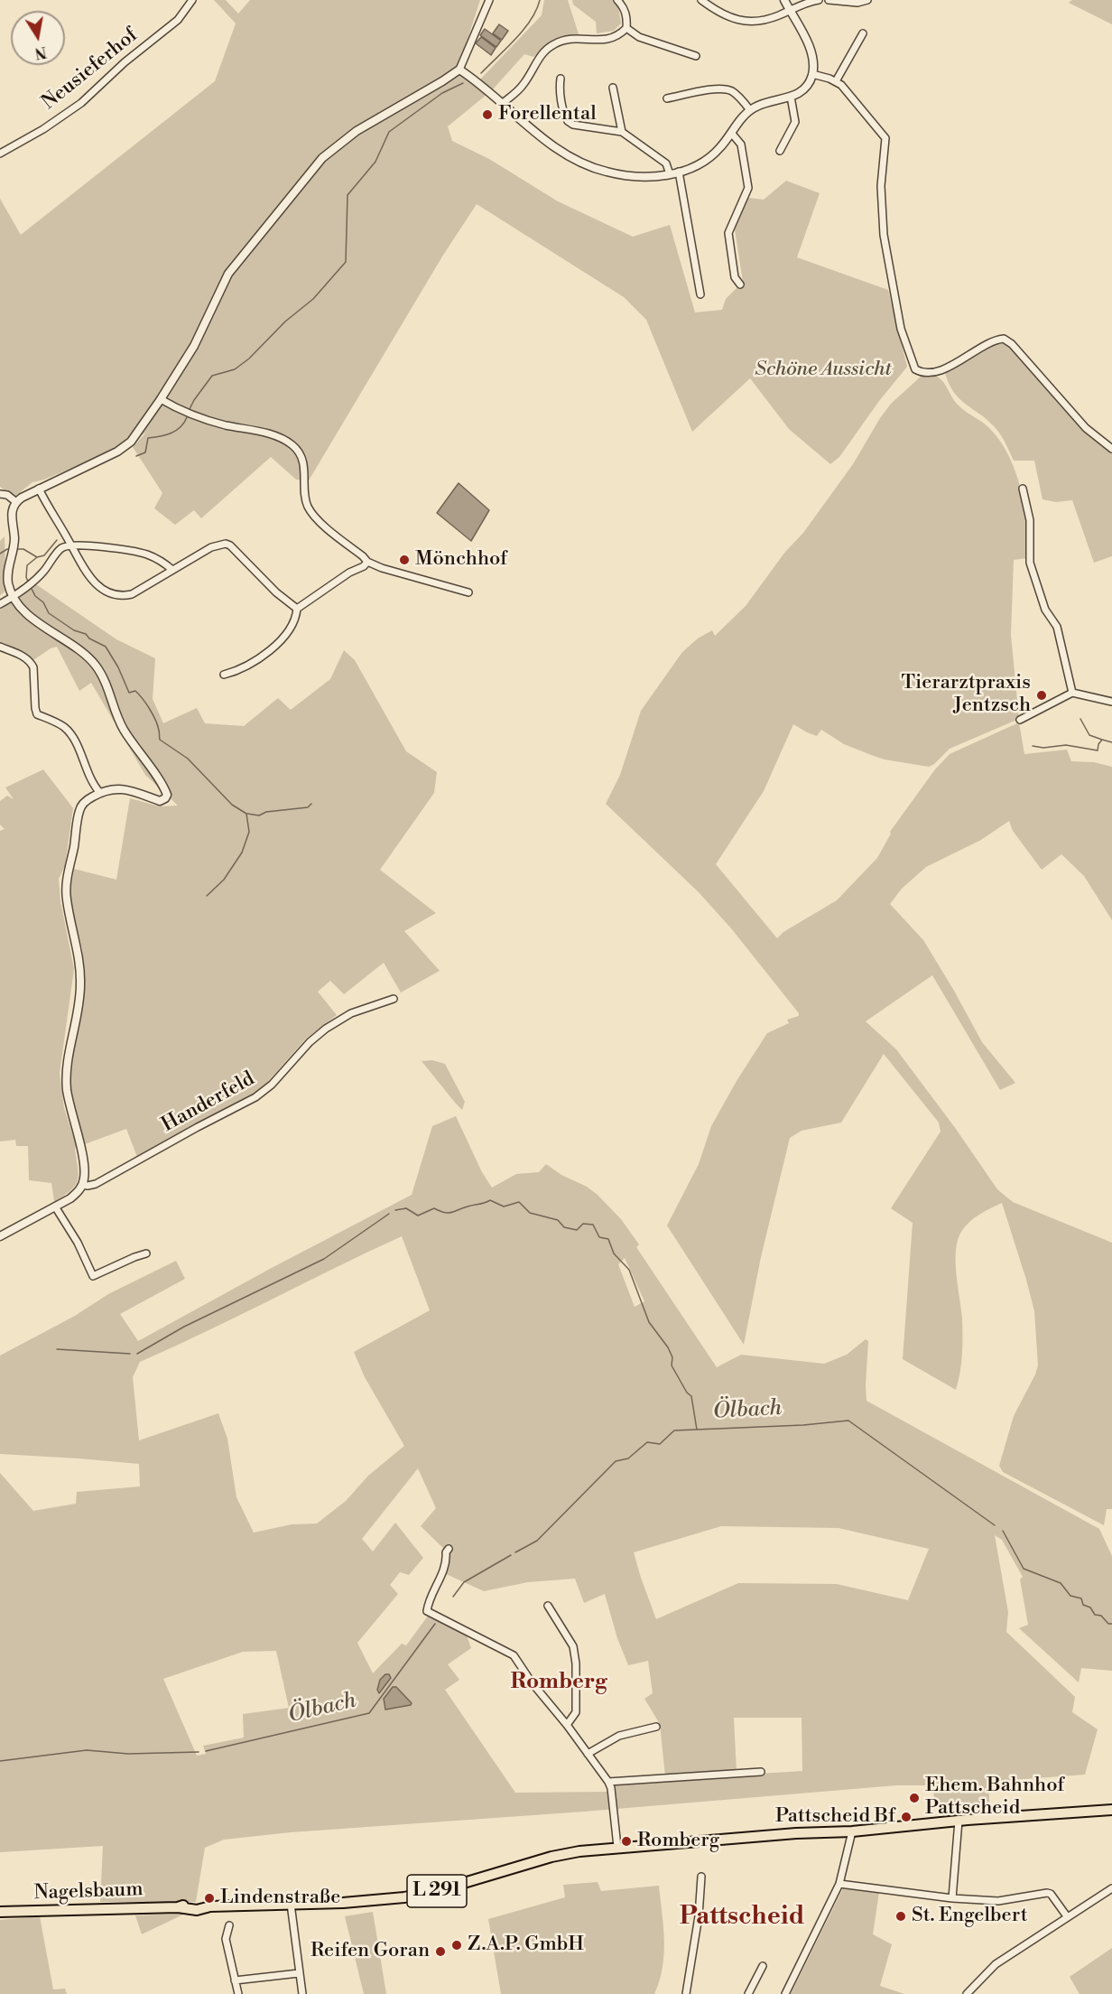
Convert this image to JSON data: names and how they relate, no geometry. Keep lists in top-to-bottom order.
{
  "streets": {
    "main road": ["L 291", "Nagelsbaum"],
    "street": ["Neusieferhof", "Handerfeld"]
  },
  "crossings": [
    ["L 291", "Nagelsbaum"]
  ],
  "districts": ["Romberg", "Pattscheid"],
  "water": ["Ölbach"],
  "parks": ["Schöne Aussicht"],
  "places": [
    "Forellental",
    "Mönchhof",
    "Tierarztpraxis Jentzsch",
    "Ehem. Bahnhof Pattscheid",
    "Pattscheid Bf",
    "Romberg",
    "Lindenstraße",
    "St. Engelbert",
    "Z.A.P. GmbH",
    "Reifen Goran"
  ],
  "north": "bottom"
}
